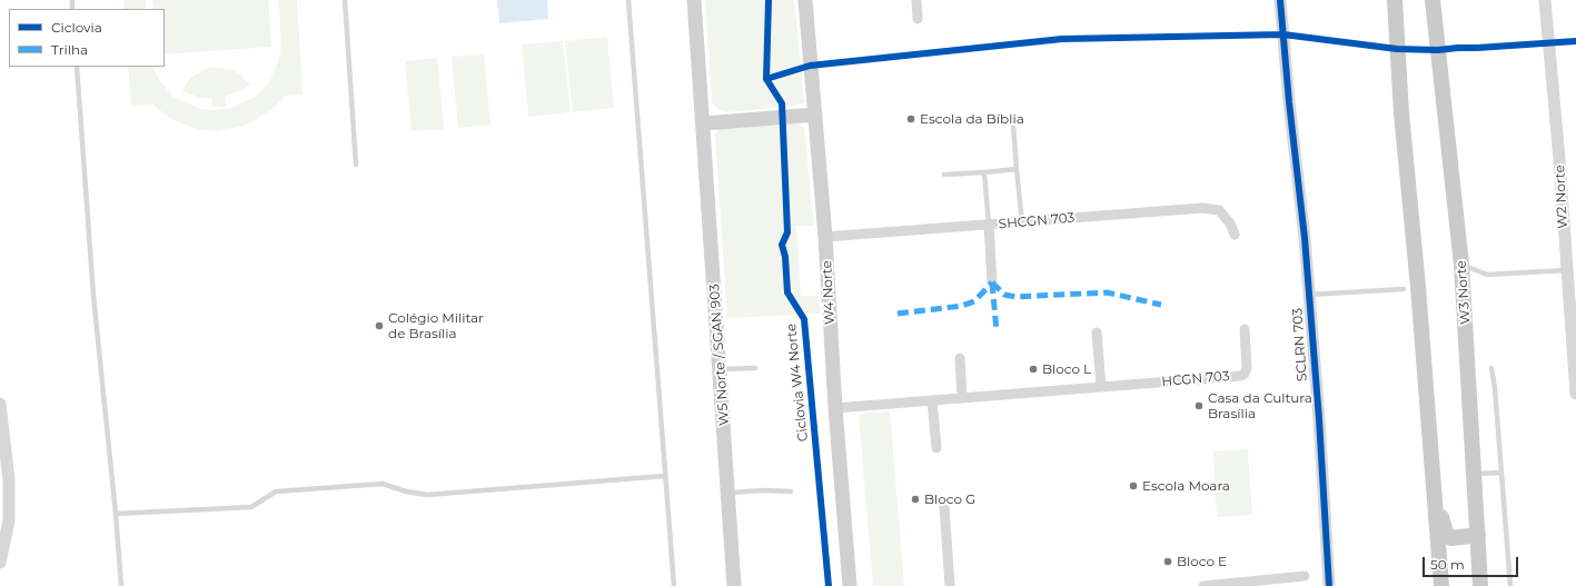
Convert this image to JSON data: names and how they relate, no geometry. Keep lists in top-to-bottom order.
{
  "streets": {
    "main road": ["W4 Norte", "W3 Norte", "W5 Norte / SGAN 903"],
    "street": [
      "W2 Norte",
      "SHCGN 703",
      "SCLRN 703",
      "HCGN 703"
    ],
    "cycle path": ["Ciclovia W4 Norte"]
  },
  "crossings": [
    ["SHCGN 703", "W4 Norte"],
    ["W4 Norte", "HCGN 703"]
  ],
  "places": [
    "Escola da Bíblia",
    "Colégio Militar de Brasília",
    "Bloco L",
    "Casa da Cultura Brasília",
    "Escola Moara",
    "Bloco G",
    "Bloco E"
  ],
  "legend": ["Ciclovia", "Trilha"],
  "scale_bar": "50 m"
}
